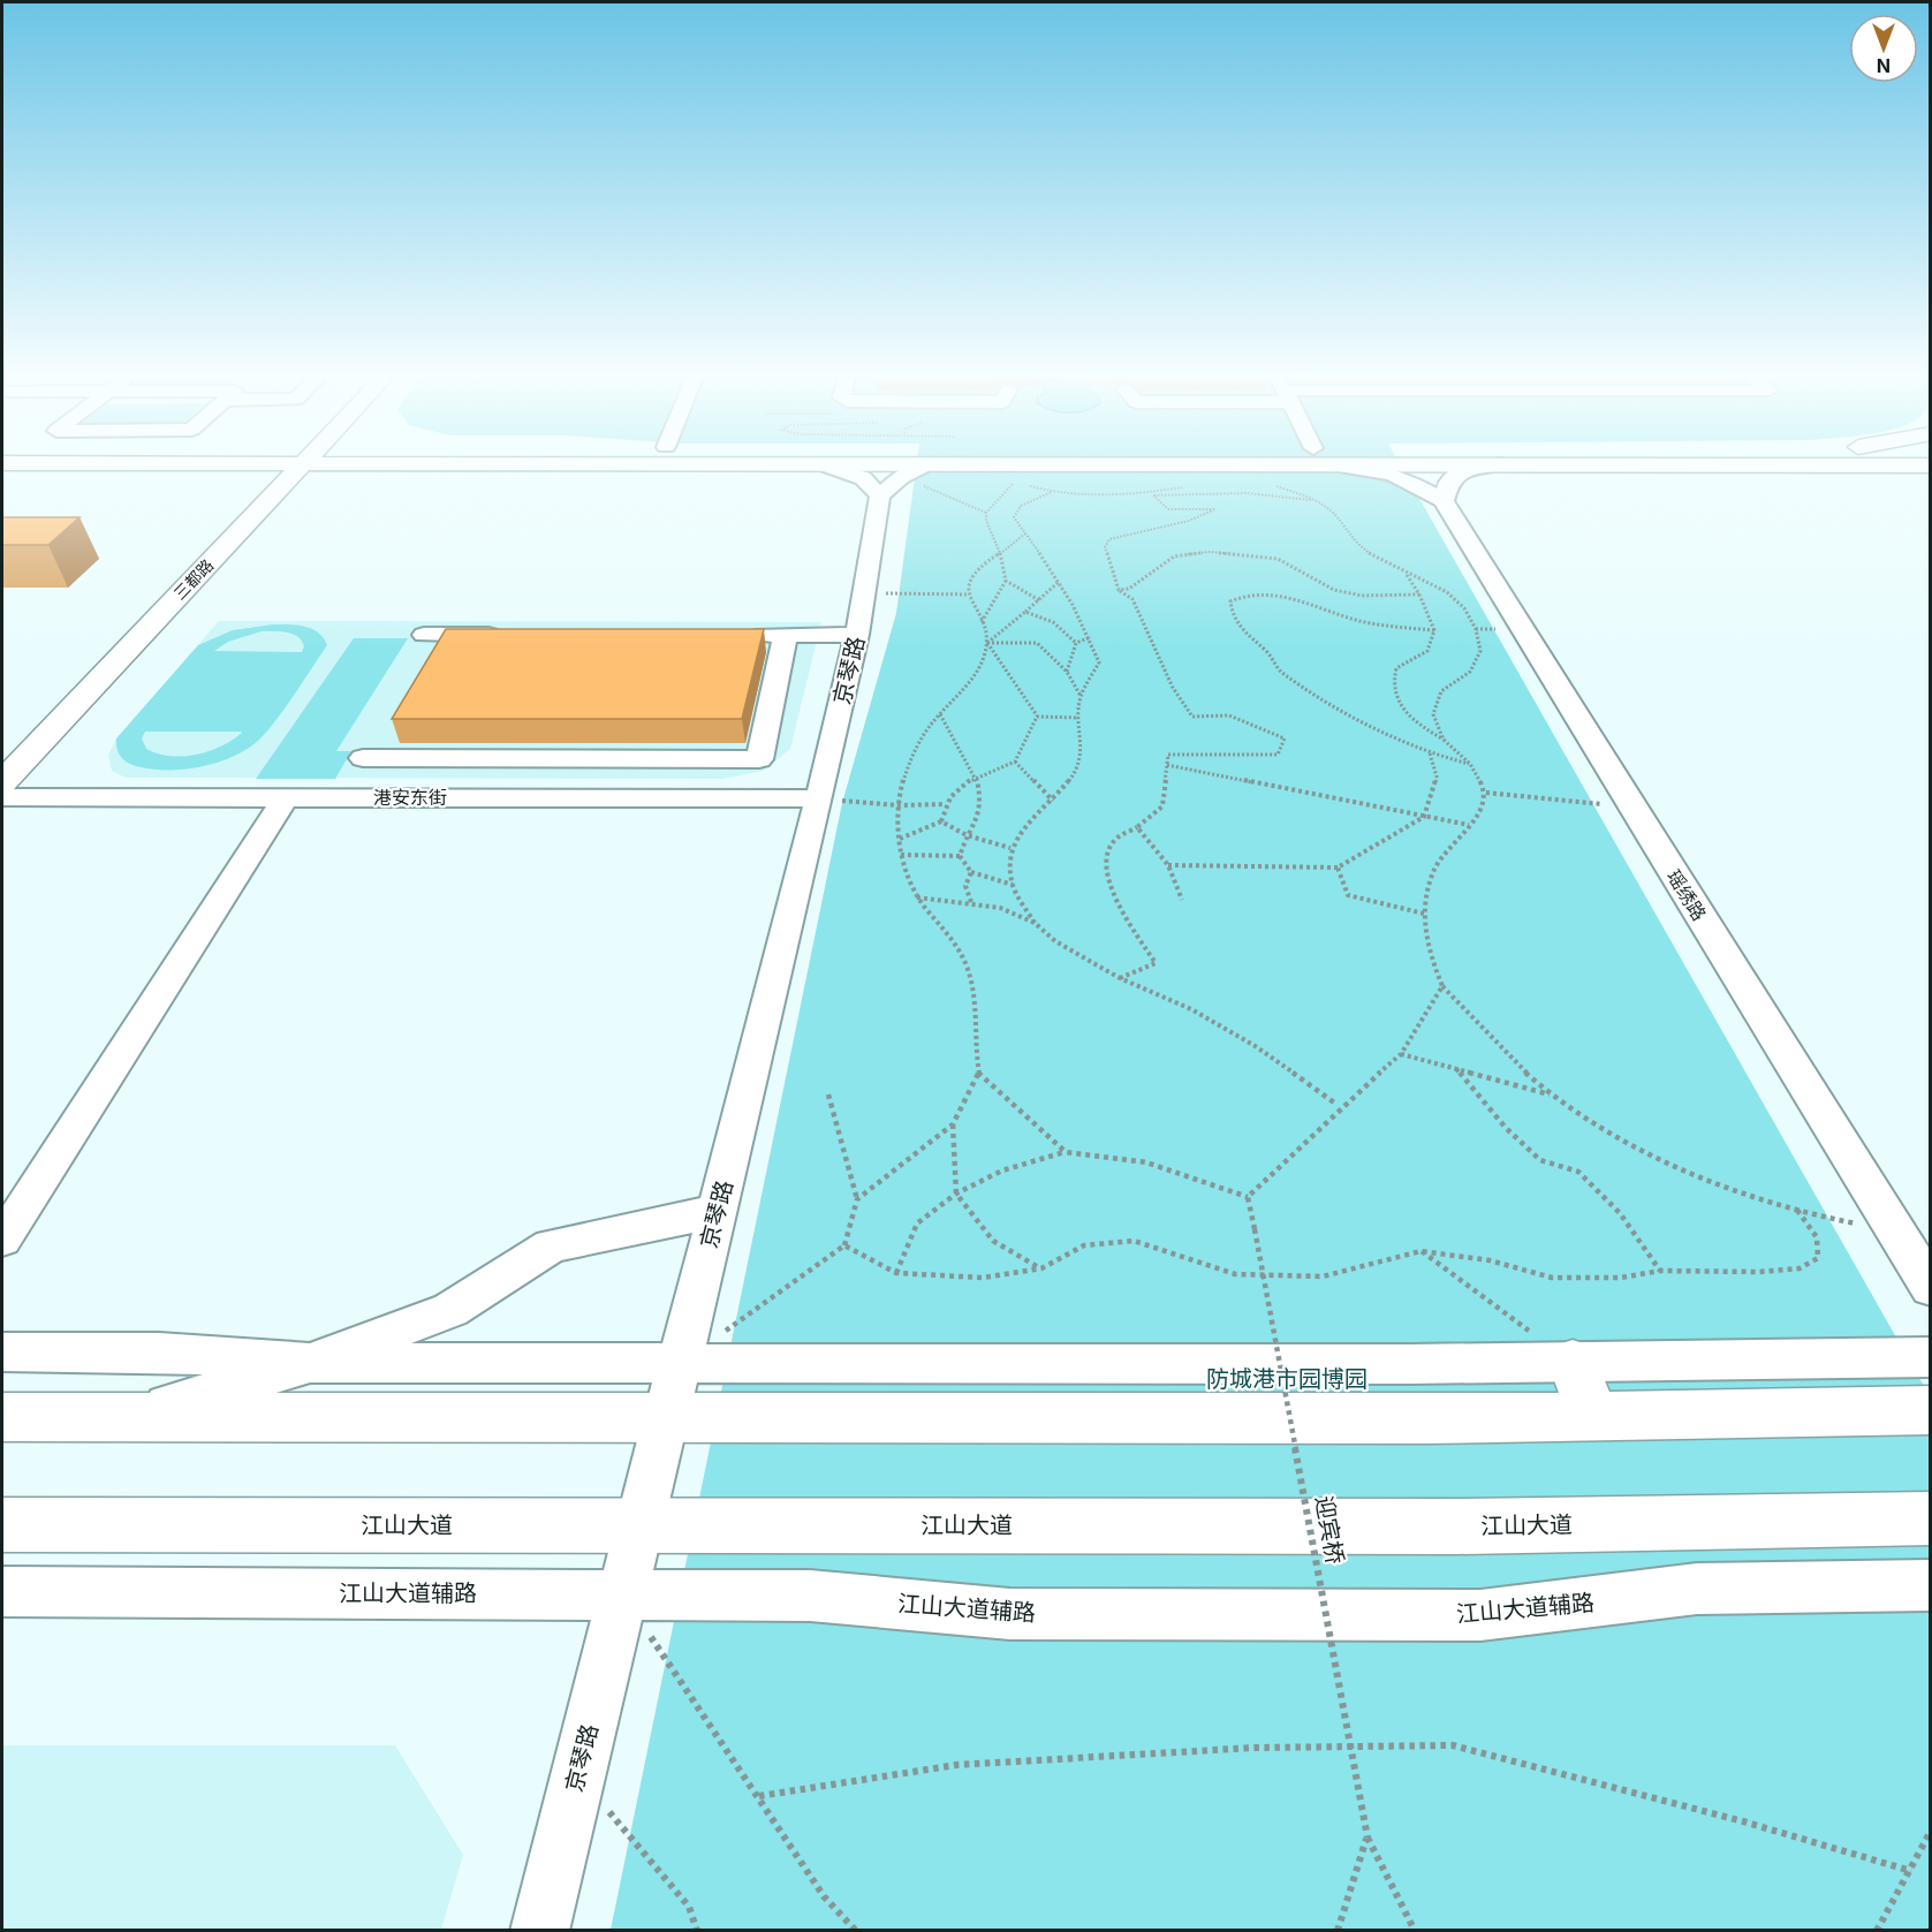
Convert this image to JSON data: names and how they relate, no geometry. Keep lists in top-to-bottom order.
{
  "streets": {
    "main road": ["三都路", "江山大道"],
    "street": [
      "京琴路",
      "港安东街",
      "瑶绣路",
      "江山大道辅路"
    ],
    "path": ["迎宾桥"]
  },
  "crossings": [
    ["京琴路", "港安东街"],
    ["京琴路", "江山大道"],
    ["京琴路", "江山大道辅路"]
  ],
  "parks": ["防城港市园博园"],
  "north": "bottom"
}
